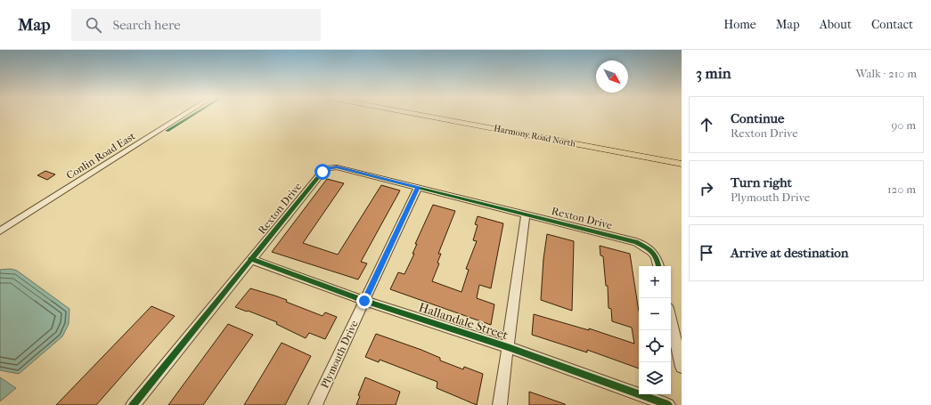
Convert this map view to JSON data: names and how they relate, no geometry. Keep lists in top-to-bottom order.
{
  "streets": {
    "main road": ["Harmony Road North"],
    "street": [
      "Conlin Road East",
      "Rexton Drive",
      "Hallandale Street",
      "Plymouth Drive"
    ]
  },
  "crossings": [
    ["Rexton Drive", "Hallandale Street"],
    ["Rexton Drive", "Plymouth Drive"],
    ["Hallandale Street", "Plymouth Drive"]
  ],
  "north": "bottom right",
  "page": {
    "header": "Map",
    "search": "Search here",
    "nav": [
      "Home",
      "Map",
      "About",
      "Contact"
    ],
    "heading": ["3 min", "Walk · 210 m"],
    "list": [
      ["Continue", "Rexton Drive", "90 m"],
      ["Turn right", "Plymouth Drive", "120 m"],
      "Arrive at destination"
    ],
    "map_buttons": ["+", "−"]
  }
}
